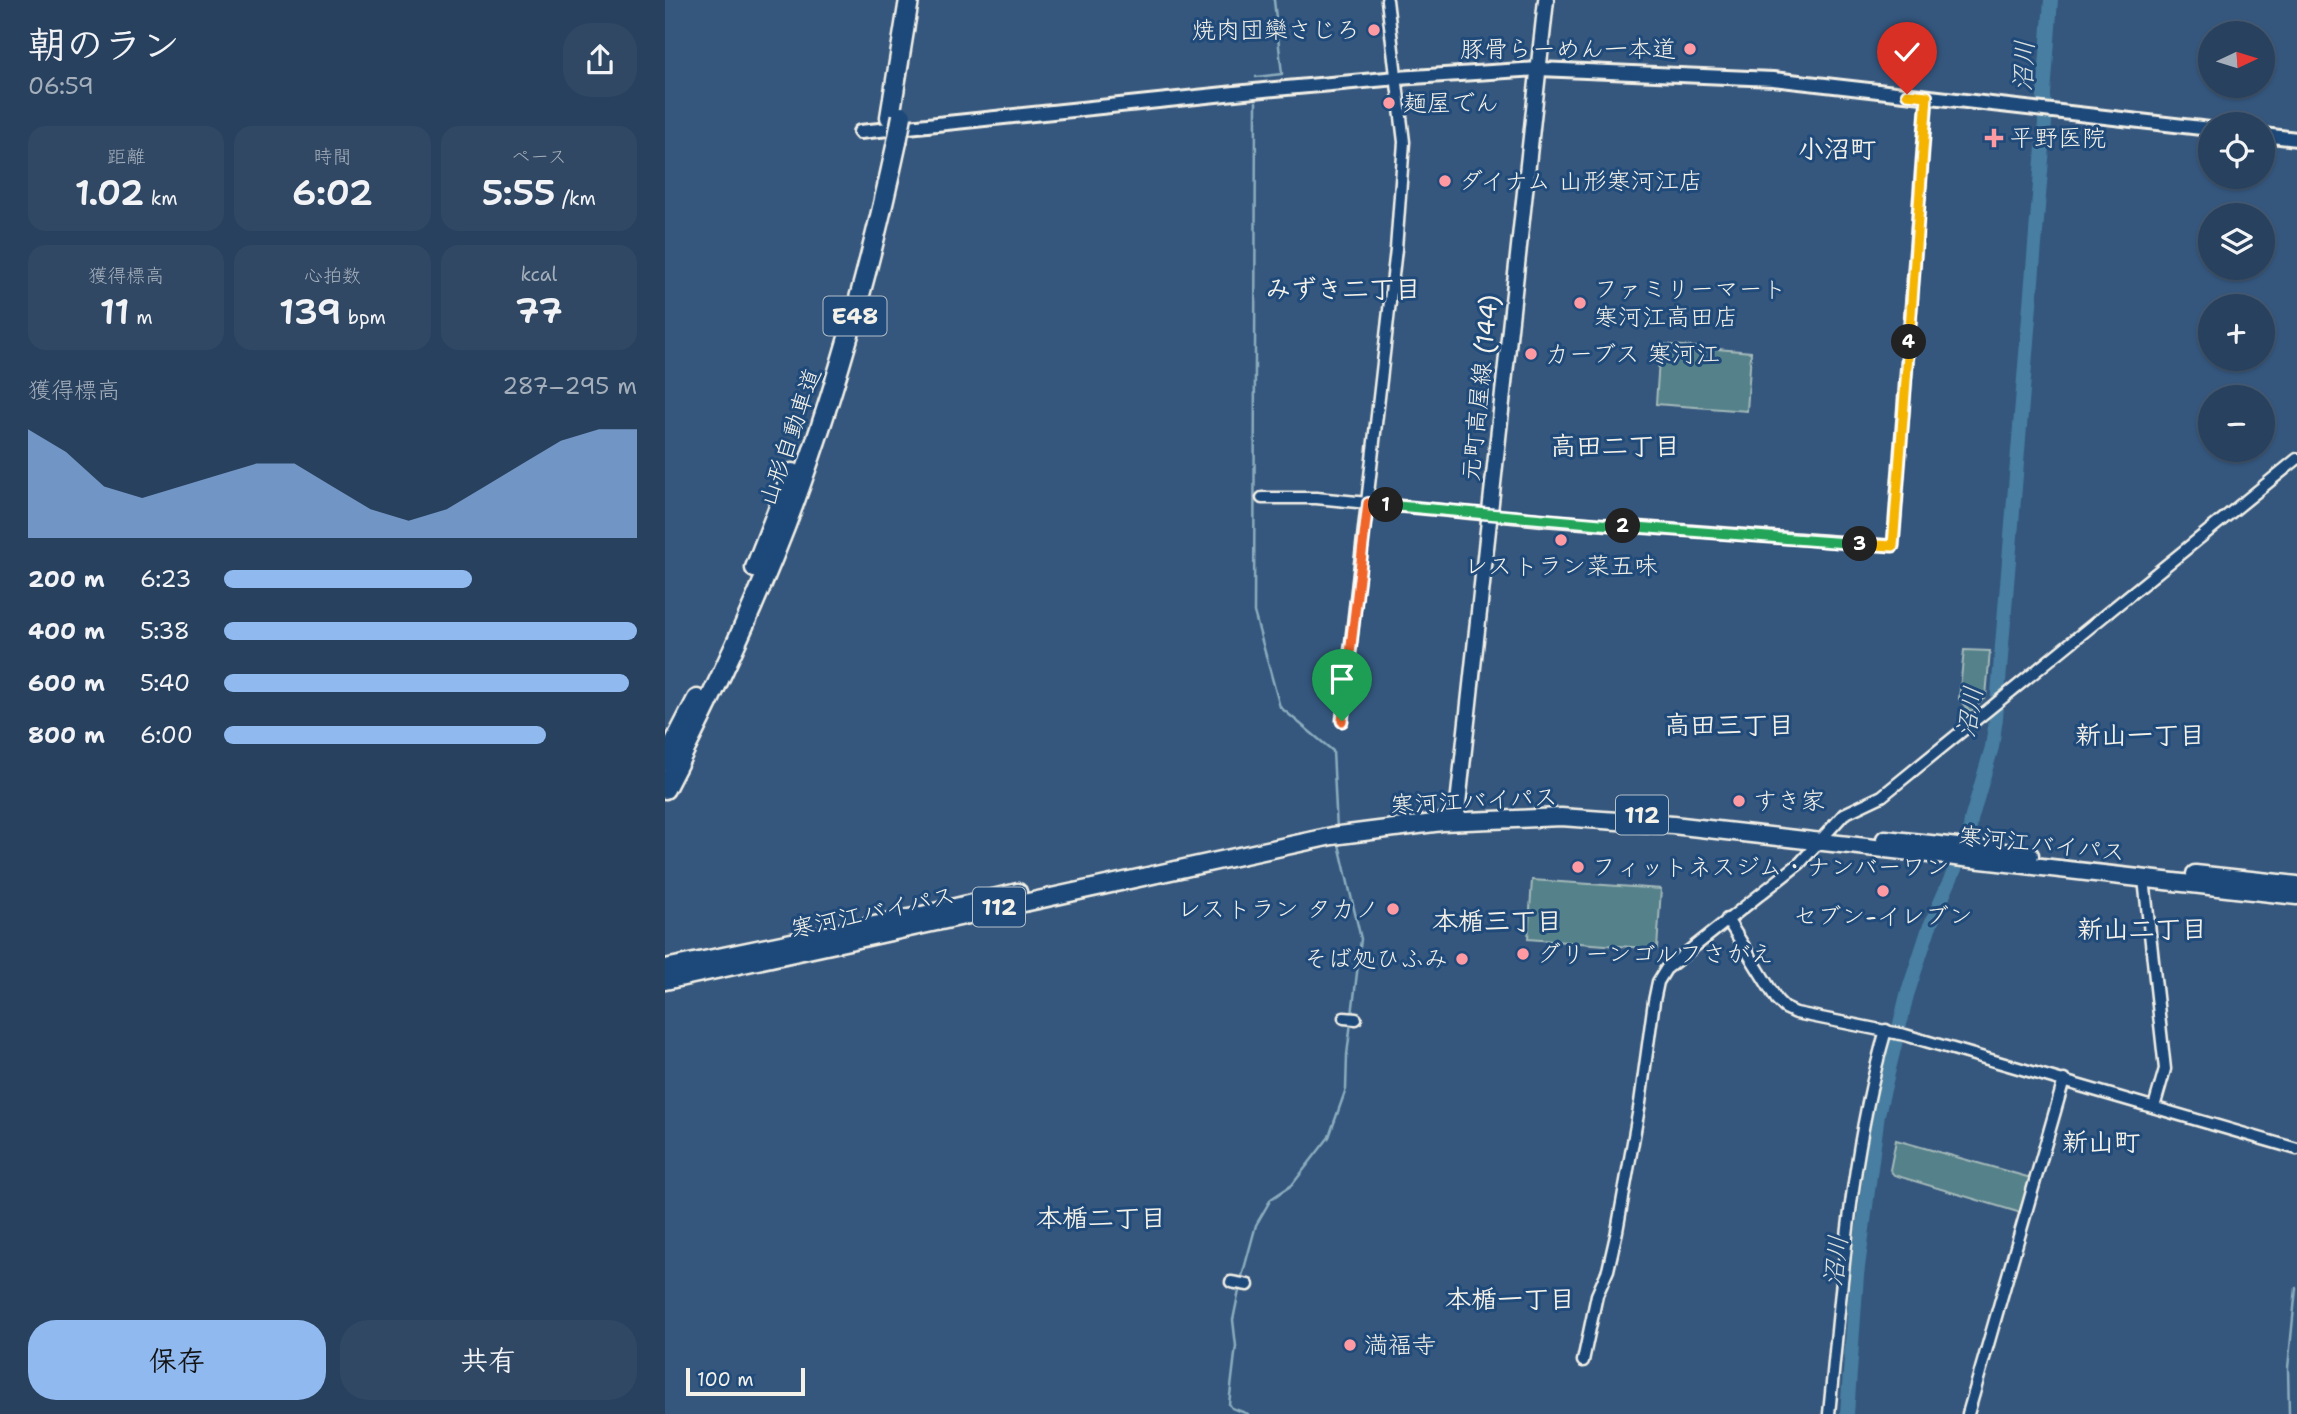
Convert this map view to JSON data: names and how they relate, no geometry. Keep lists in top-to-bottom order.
{
  "streets": {
    "highway": [
      "E48",
      "山形自動車道",
      "寒河江バイパス",
      "112"
    ],
    "main road": ["元町高屋線 (144)"]
  },
  "crossings": [
    ["元町高屋線 (144)", "寒河江バイパス"]
  ],
  "districts": [
    "小沼町",
    "みずき二丁目",
    "高田二丁目",
    "高田三丁目",
    "新山一丁目",
    "本楯三丁目",
    "新山二丁目",
    "新山町",
    "本楯二丁目",
    "本楯一丁目"
  ],
  "water": ["沼川"],
  "places": {
    "other": [
      "焼肉団欒さじろ",
      "豚骨らーめん一本道",
      "麺屋でん",
      "ダイナム 山形寒河江店",
      "ファミリーマート 寒河江高田店",
      "カーブス 寒河江",
      "レストラン菜五味",
      "すき家",
      "フィットネスジム・ナンバーワン",
      "セブン-イレブン",
      "レストラン タカノ",
      "グリーンゴルフさがえ",
      "そば処ひふみ",
      "満福寺"
    ],
    "health": ["平野医院"]
  },
  "scale_bar": "100 m",
  "north": "right",
  "page": {
    "heading": ["朝のラン", "06:59"],
    "map_buttons": ["+", "−"],
    "stats": [
      ["距離", "1.02 km"],
      ["時間", "6:02"],
      ["ペース", "5:55 /km"],
      ["獲得標高", "11 m"],
      ["心拍数", "139 bpm"],
      ["kcal", "77"]
    ],
    "pins": [
      "4",
      "1",
      "2",
      "3"
    ],
    "chart": ["獲得標高", "287–295 m"],
    "list": [
      {
        "name": "200 m",
        "note": "6:23"
      },
      {
        "name": "400 m",
        "note": "5:38"
      },
      {
        "name": "600 m",
        "note": "5:40"
      },
      {
        "name": "800 m",
        "note": "6:00"
      }
    ],
    "buttons": ["保存", "共有"],
    "scale": "100 m"
  }
}
